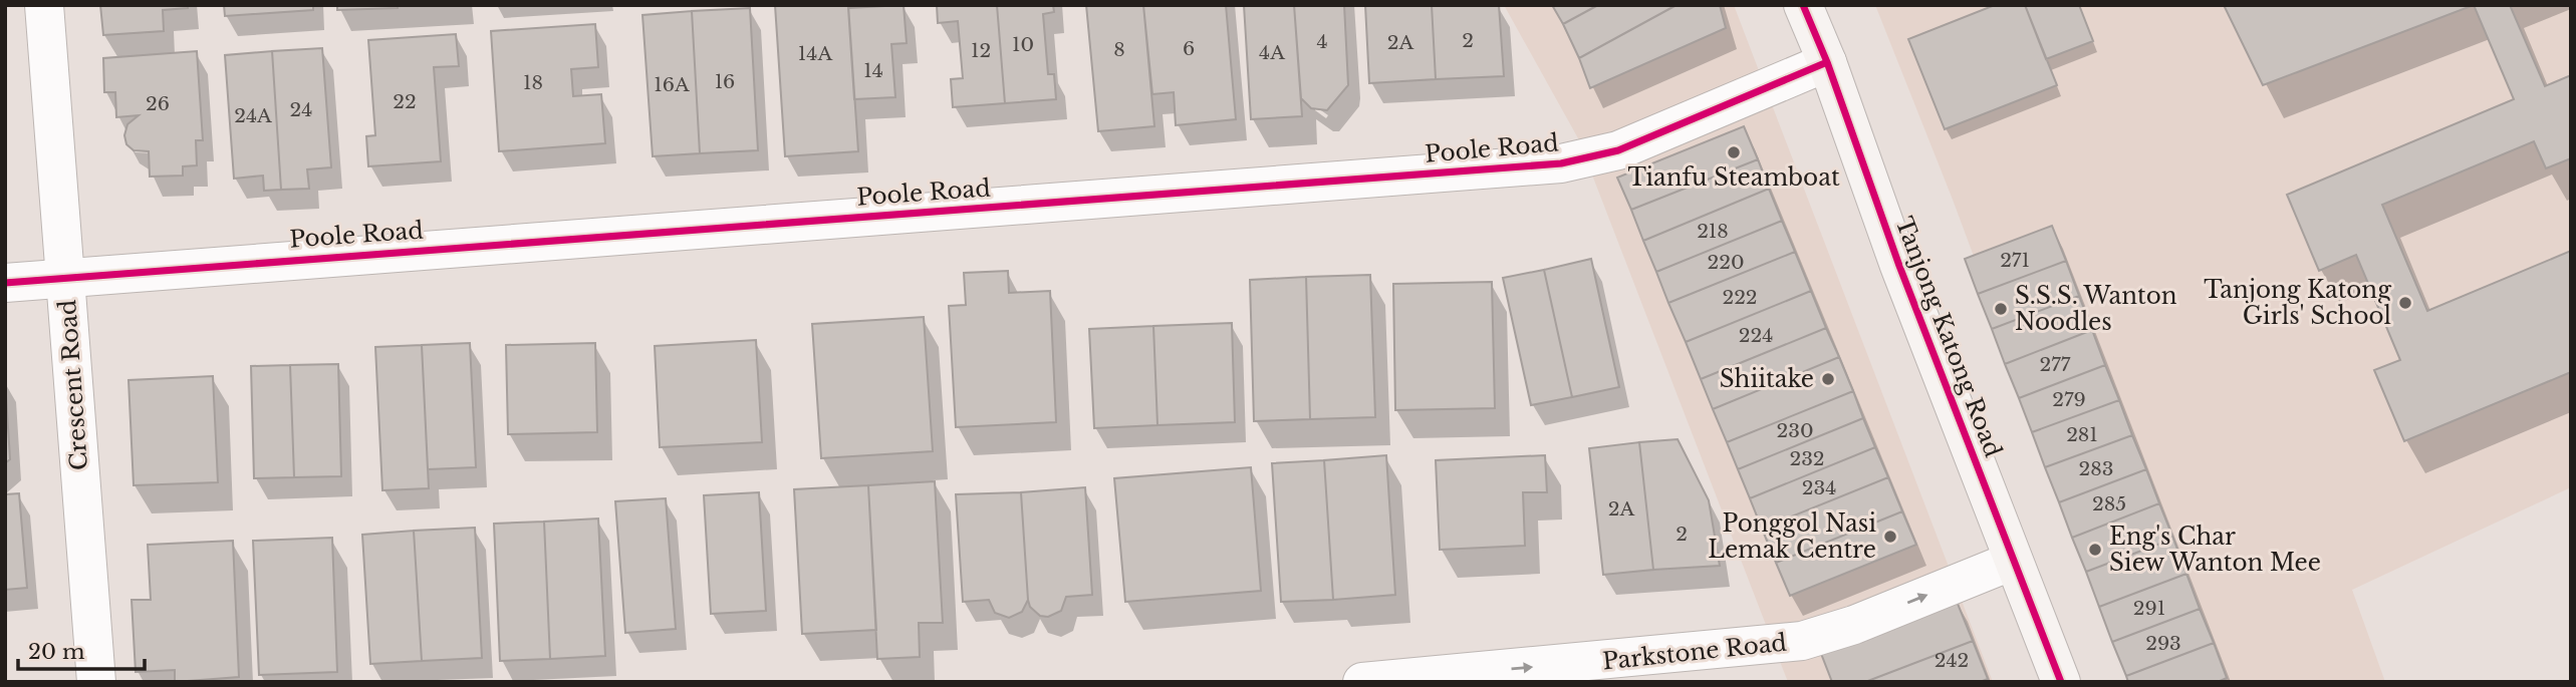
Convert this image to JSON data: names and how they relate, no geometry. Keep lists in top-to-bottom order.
{
  "streets": {
    "main road": ["Tanjong Katong Road"],
    "street": ["Poole Road", "Crescent Road", "Parkstone Road"]
  },
  "crossings": [
    ["Poole Road", "Tanjong Katong Road"],
    ["Poole Road", "Crescent Road"],
    ["Tanjong Katong Road", "Parkstone Road"]
  ],
  "one_way": ["Parkstone Road"],
  "places": [
    "Tianfu Steamboat",
    "Tanjong Katong Girls' School",
    "S.S.S. Wanton Noodles",
    "Shiitake",
    "Ponggol Nasi Lemak Centre",
    "Eng's Char Siew Wanton Mee"
  ],
  "house_numbers": [
    "2",
    "4",
    "2A",
    "10",
    "6",
    "8",
    "12",
    "4A",
    "14A",
    "14",
    "16",
    "18",
    "16A",
    "22",
    "26",
    "24",
    "24A",
    "218",
    "271",
    "220",
    "222",
    "224",
    "277",
    "279",
    "230",
    "281",
    "232",
    "283",
    "234",
    "285",
    "2A",
    "2",
    "291",
    "293",
    "242"
  ],
  "scale_bar": "20 m"
}
